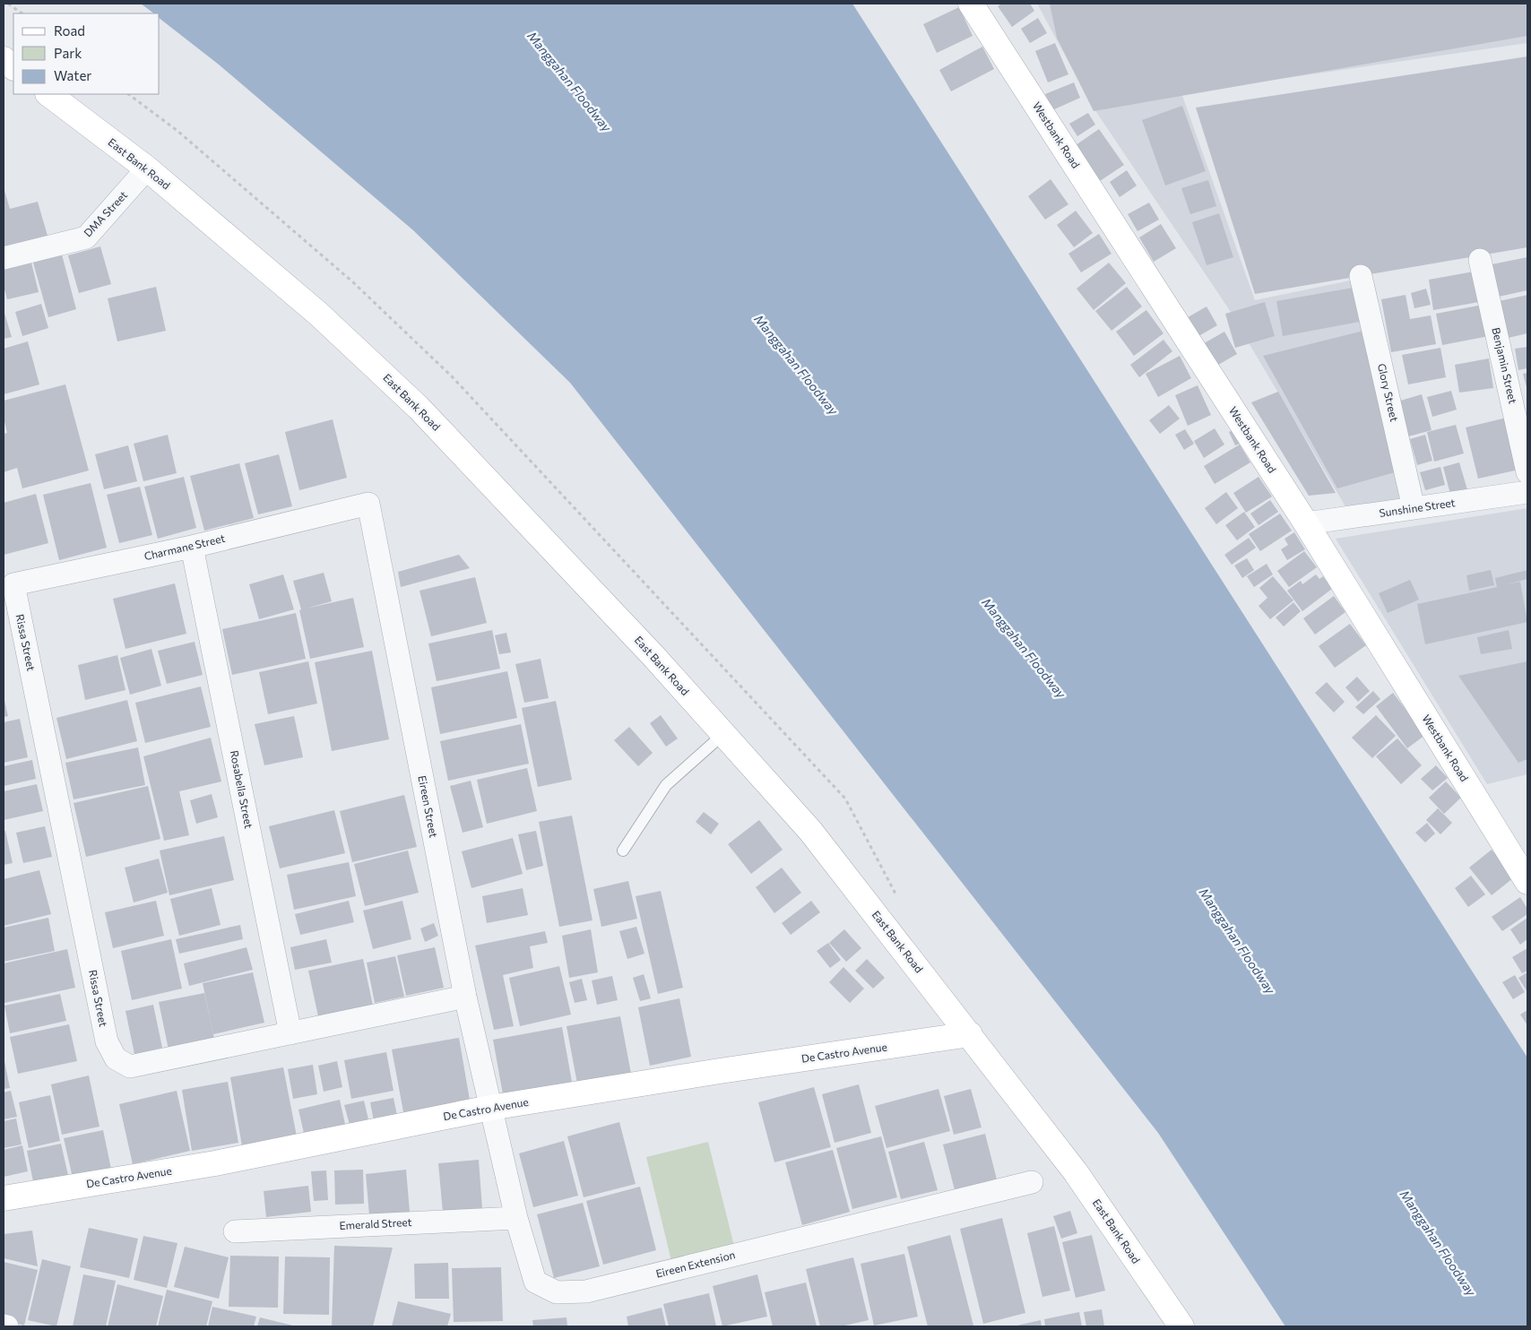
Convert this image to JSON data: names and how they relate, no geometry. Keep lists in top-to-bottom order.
{
  "streets": {
    "street": [
      "Westbank Road",
      "East Bank Road",
      "DMA Street",
      "Benjamin Street",
      "Glory Street",
      "Sunshine Street",
      "Charmane Street",
      "Rissa Street",
      "Rosabella Street",
      "Eireen Street",
      "De Castro Avenue",
      "Emerald Street",
      "Eireen Extension"
    ]
  },
  "crossings": [
    ["Westbank Road", "Sunshine Street"],
    ["East Bank Road", "DMA Street"],
    ["East Bank Road", "De Castro Avenue"],
    ["Glory Street", "Sunshine Street"],
    ["Charmane Street", "Rissa Street"],
    ["Charmane Street", "Rosabella Street"],
    ["Charmane Street", "Eireen Street"],
    ["Rissa Street", "Rosabella Street"],
    ["Rissa Street", "Eireen Street"],
    ["Eireen Street", "De Castro Avenue"],
    ["Eireen Street", "Eireen Extension"],
    ["De Castro Avenue", "Eireen Extension"],
    ["Emerald Street", "Eireen Extension"]
  ],
  "water": ["Manggahan Floodway"],
  "legend": ["Road", "Park", "Water"]
}
